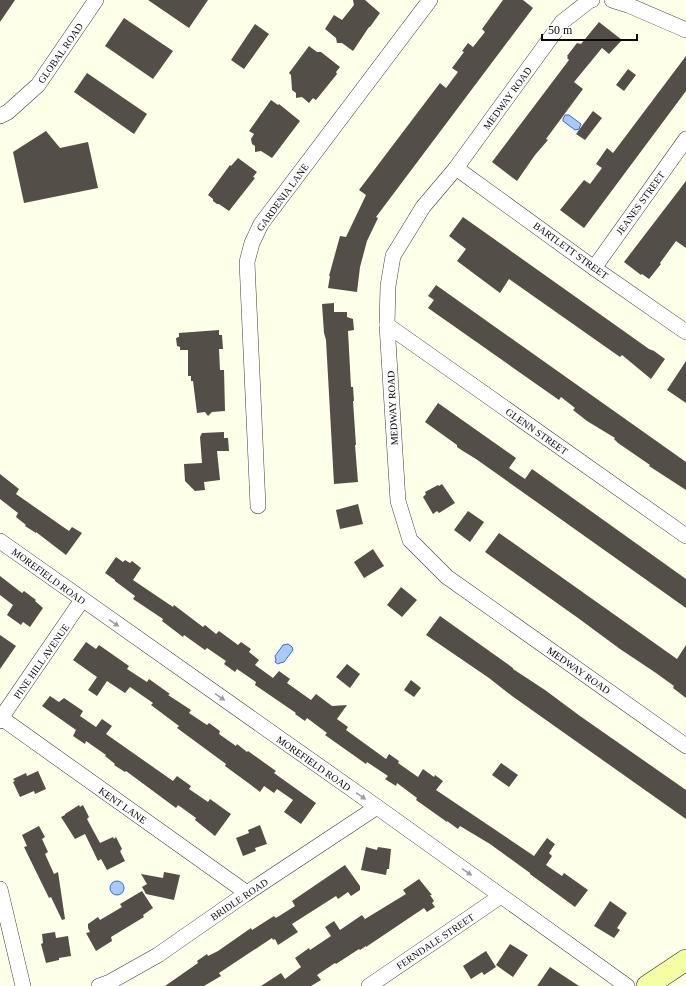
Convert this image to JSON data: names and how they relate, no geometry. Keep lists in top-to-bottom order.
{
  "streets": {
    "street": [
      "GLOBAL ROAD",
      "MEDWAY ROAD",
      "GARDENIA LANE",
      "JEANES STREET",
      "BARTLETT STREET",
      "GLENN STREET",
      "MOREFIELD ROAD",
      "PINE HILL AVENUE",
      "KENT LANE",
      "BRIDLE ROAD",
      "FERNDALE STREET"
    ]
  },
  "crossings": [
    ["MEDWAY ROAD", "BARTLETT STREET"],
    ["MEDWAY ROAD", "GLENN STREET"],
    ["JEANES STREET", "BARTLETT STREET"],
    ["MOREFIELD ROAD", "PINE HILL AVENUE"],
    ["MOREFIELD ROAD", "BRIDLE ROAD"],
    ["MOREFIELD ROAD", "FERNDALE STREET"],
    ["PINE HILL AVENUE", "KENT LANE"],
    ["KENT LANE", "BRIDLE ROAD"]
  ],
  "one_way": ["MOREFIELD ROAD"],
  "scale_bar": "50 m"
}
